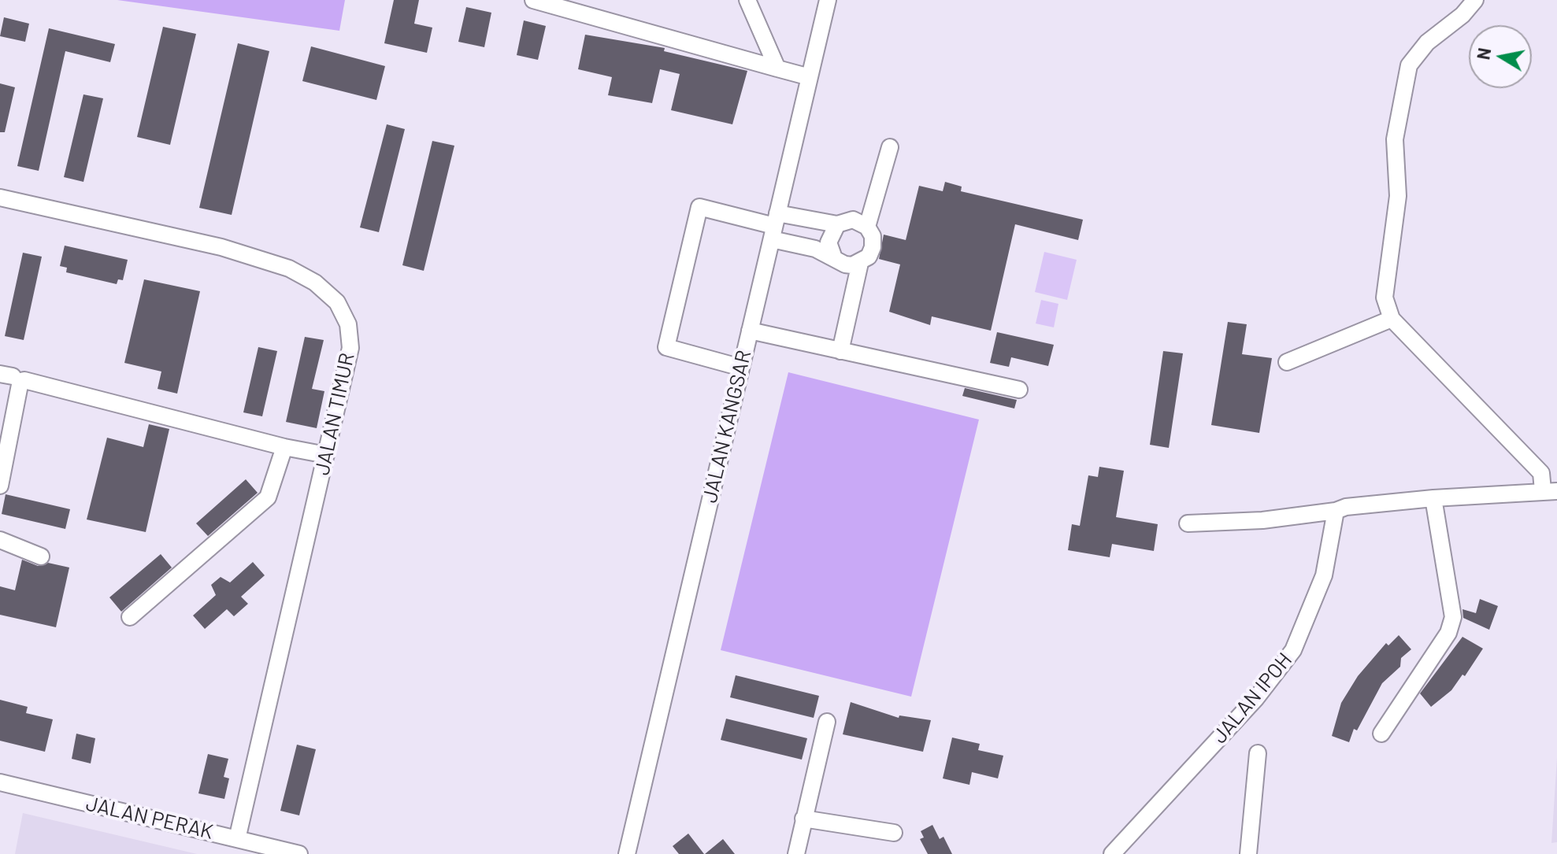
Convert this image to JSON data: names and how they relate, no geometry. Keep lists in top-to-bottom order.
{
  "streets": {
    "street": [
      "JALAN TIMUR",
      "JALAN KANGSAR",
      "JALAN IPOH",
      "JALAN PERAK"
    ]
  },
  "crossings": [
    ["JALAN TIMUR", "JALAN PERAK"]
  ],
  "north": "left"
}
